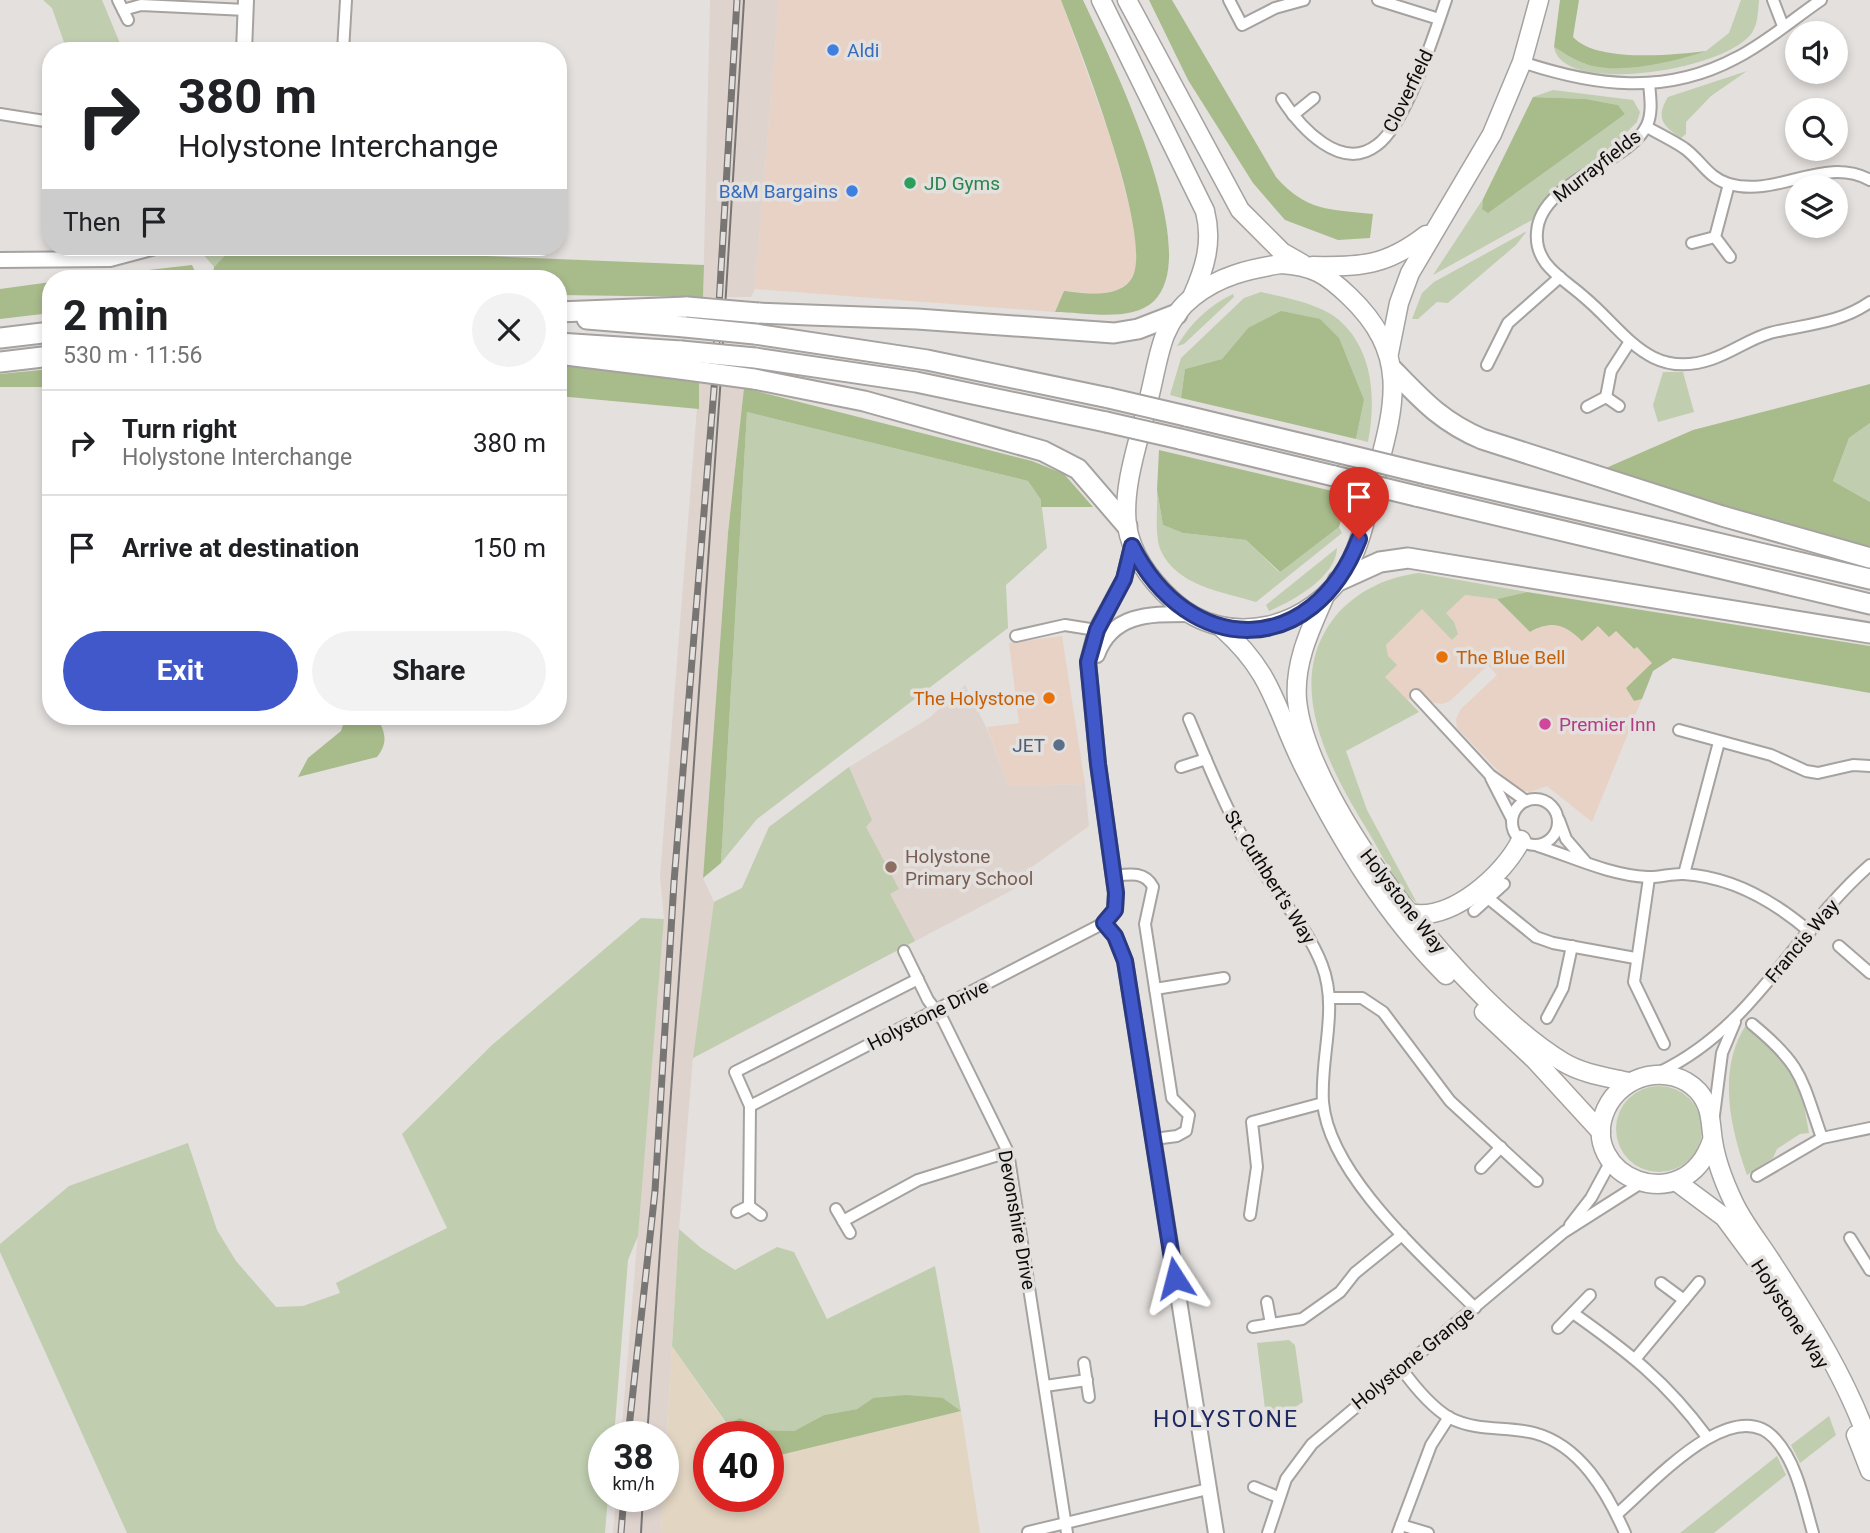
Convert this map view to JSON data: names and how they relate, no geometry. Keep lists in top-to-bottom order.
{
  "streets": {
    "main road": ["Holystone Way"],
    "street": [
      "Cloverfield",
      "Murrayfields",
      "St. Cuthbert's Way",
      "Francis Way",
      "Holystone Drive",
      "Devonshire Drive",
      "Holystone Grange"
    ]
  },
  "crossings": [
    ["St. Cuthbert's Way", "Holystone Grange"],
    ["Holystone Way", "Francis Way"],
    ["Holystone Way", "Holystone Grange"],
    ["Francis Way", "Holystone Grange"],
    ["Holystone Drive", "Devonshire Drive"]
  ],
  "districts": ["HOLYSTONE"],
  "places": [
    "Aldi",
    "JD Gyms",
    "B&M Bargains",
    "The Blue Bell",
    "The Holystone",
    "Premier Inn",
    "JET",
    "Holystone Primary School"
  ],
  "page": {
    "turn": ["380 m", "Holystone Interchange"],
    "then": "Then",
    "heading": ["2 min", "530 m · 11:56"],
    "list": [
      {
        "name": "Turn right",
        "note": "Holystone Interchange",
        "value": "380 m"
      },
      {
        "name": "Arrive at destination",
        "value": "150 m"
      }
    ],
    "buttons": ["Exit", "Share"],
    "speed": "38 km/h",
    "limit": "40"
  }
}
